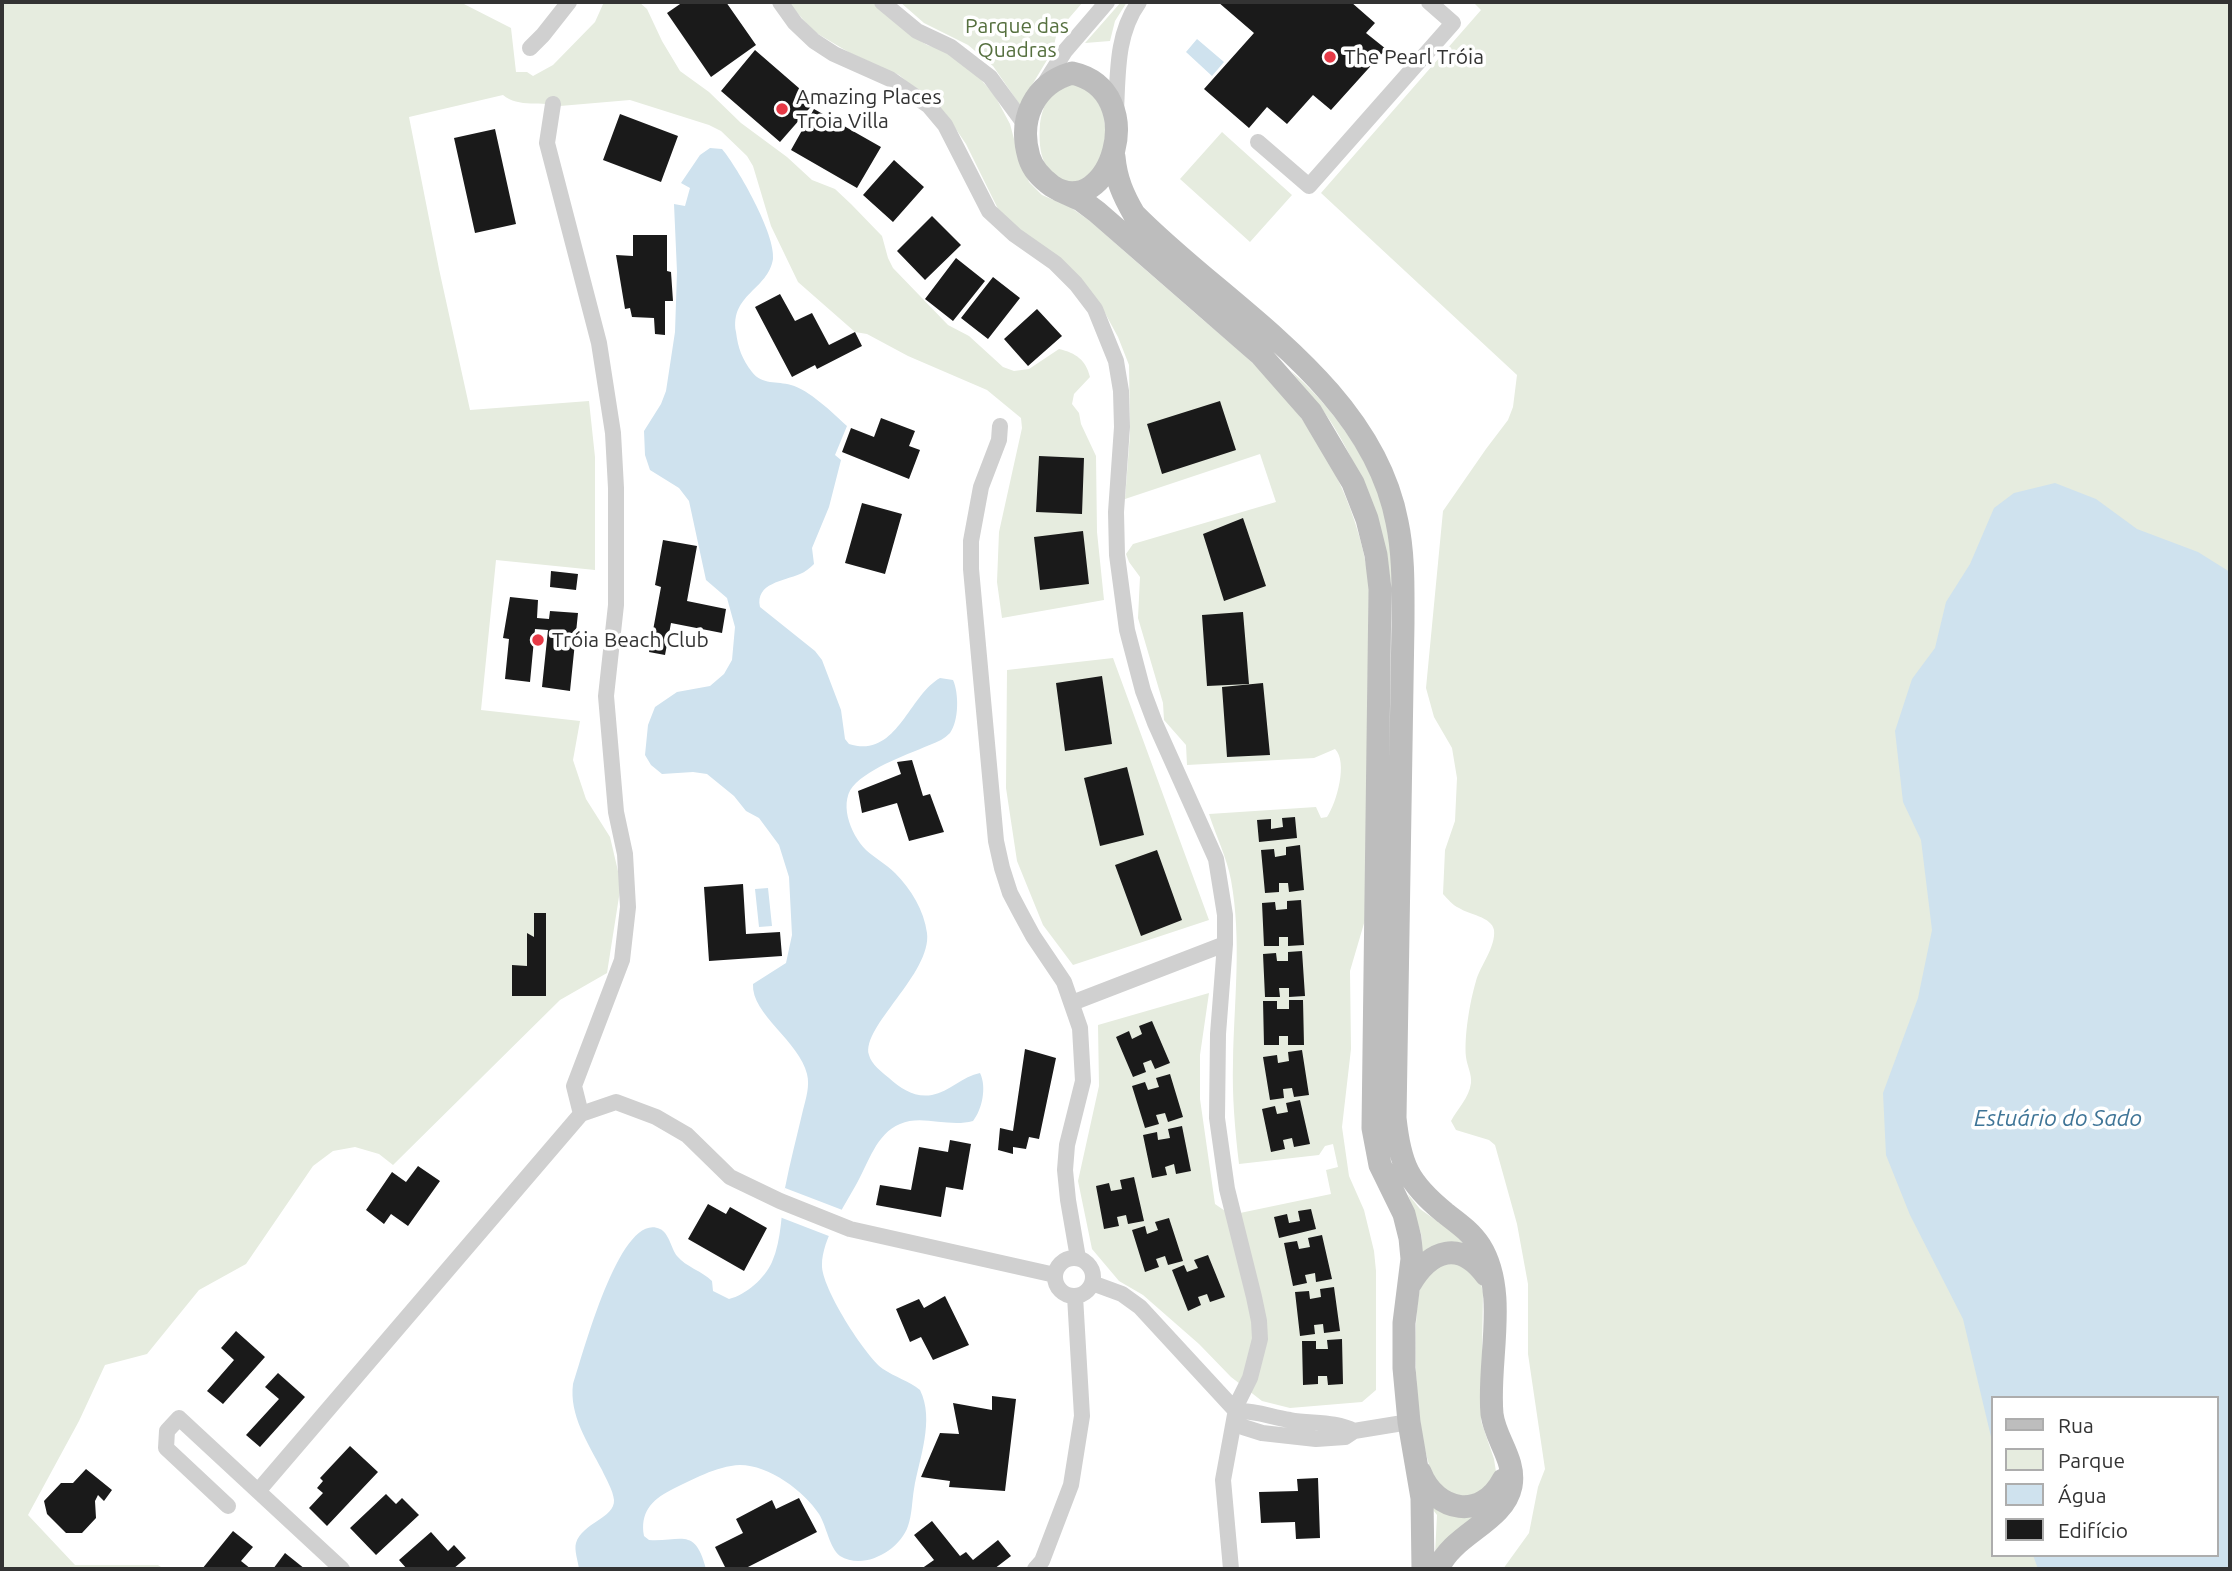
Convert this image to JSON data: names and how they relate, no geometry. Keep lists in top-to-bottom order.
{
  "water": ["Estuário do Sado"],
  "parks": ["Parque das Quadras"],
  "places": ["The Pearl Tróia", "Amazing Places Troia Villa", "Tróia Beach Club"],
  "legend": [
    "Rua",
    "Parque",
    "Água",
    "Edifício"
  ]
}
